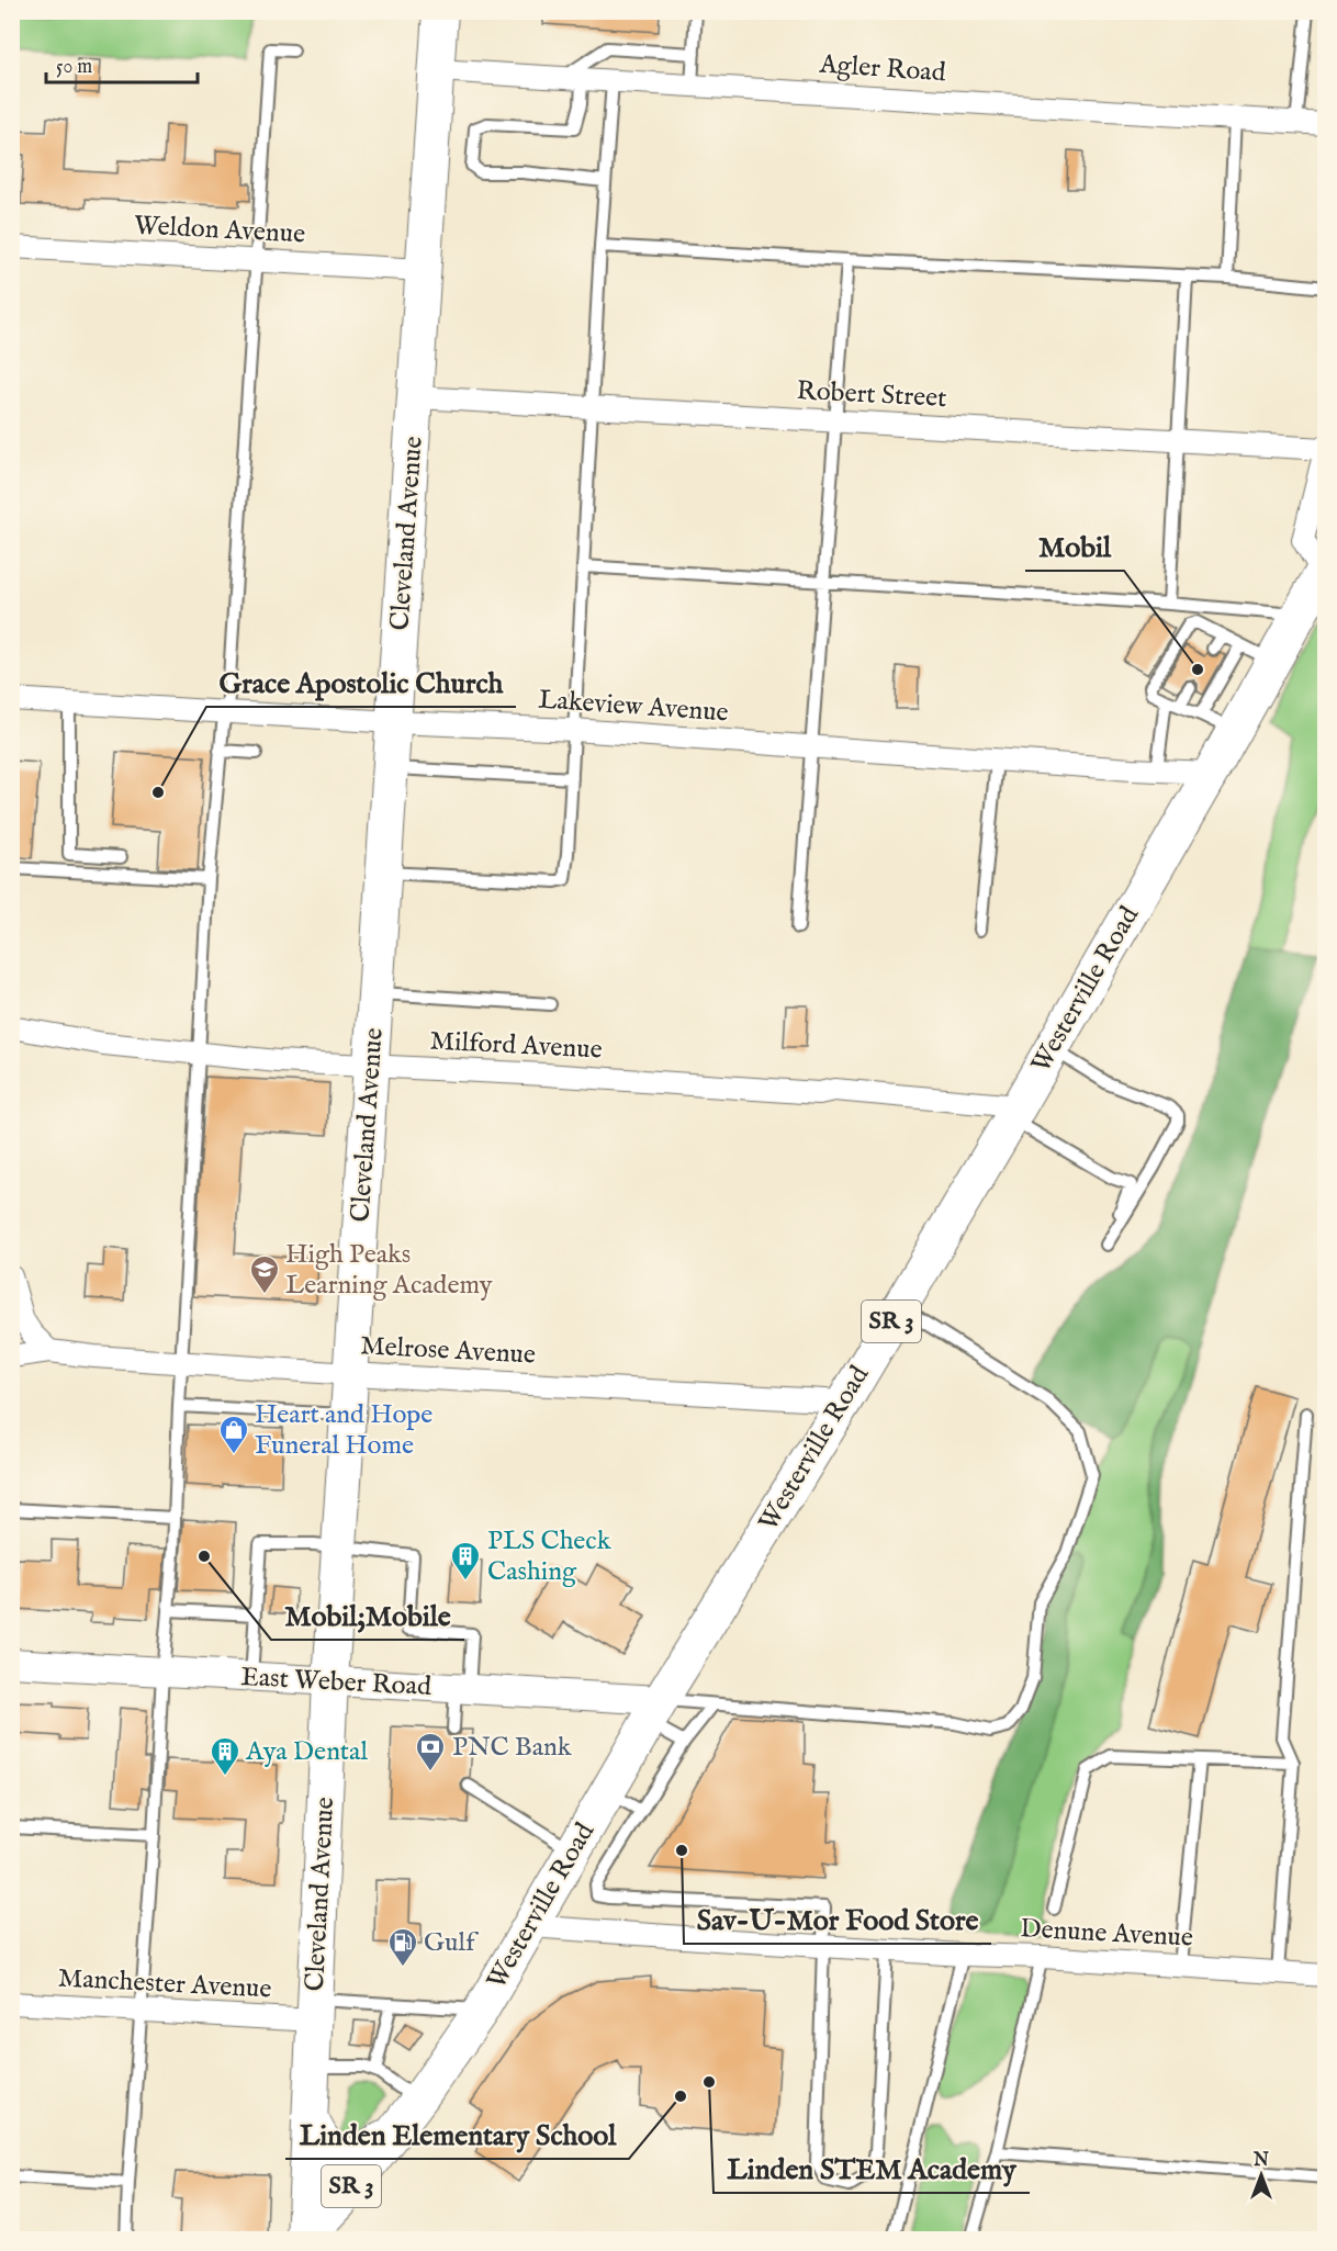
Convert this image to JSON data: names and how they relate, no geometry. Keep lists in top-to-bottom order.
{
  "streets": {
    "main road": ["Cleveland Avenue", "Westerville Road", "SR 3"],
    "street": [
      "Agler Road",
      "Weldon Avenue",
      "Robert Street",
      "Lakeview Avenue",
      "Milford Avenue",
      "Melrose Avenue",
      "East Weber Road",
      "Denune Avenue",
      "Manchester Avenue"
    ]
  },
  "crossings": [
    ["Agler Road", "Cleveland Avenue"],
    ["Weldon Avenue", "Cleveland Avenue"],
    ["Robert Street", "Cleveland Avenue"],
    ["Cleveland Avenue", "Lakeview Avenue"],
    ["Cleveland Avenue", "Westerville Road"],
    ["Cleveland Avenue", "Milford Avenue"],
    ["Cleveland Avenue", "Melrose Avenue"],
    ["Cleveland Avenue", "East Weber Road"],
    ["Cleveland Avenue", "Manchester Avenue"],
    ["Lakeview Avenue", "Westerville Road"],
    ["Westerville Road", "Milford Avenue"],
    ["Westerville Road", "Melrose Avenue"],
    ["Westerville Road", "East Weber Road"],
    ["Westerville Road", "Denune Avenue"]
  ],
  "places": {
    "other": [
      "Mobil",
      "Grace Apostolic Church",
      "Mobil;Mobile",
      "Sav-U-Mor Food Store",
      "Linden STEM Academy",
      "Linden Elementary School"
    ],
    "school or university": ["High Peaks Learning Academy"],
    "shop": ["Heart and Hope Funeral Home"],
    "building": ["PLS Check Cashing", "Aya Dental"],
    "bank": ["PNC Bank"],
    "fuel station": ["Gulf"]
  },
  "scale_bar": "50 m",
  "north": "top"
}
